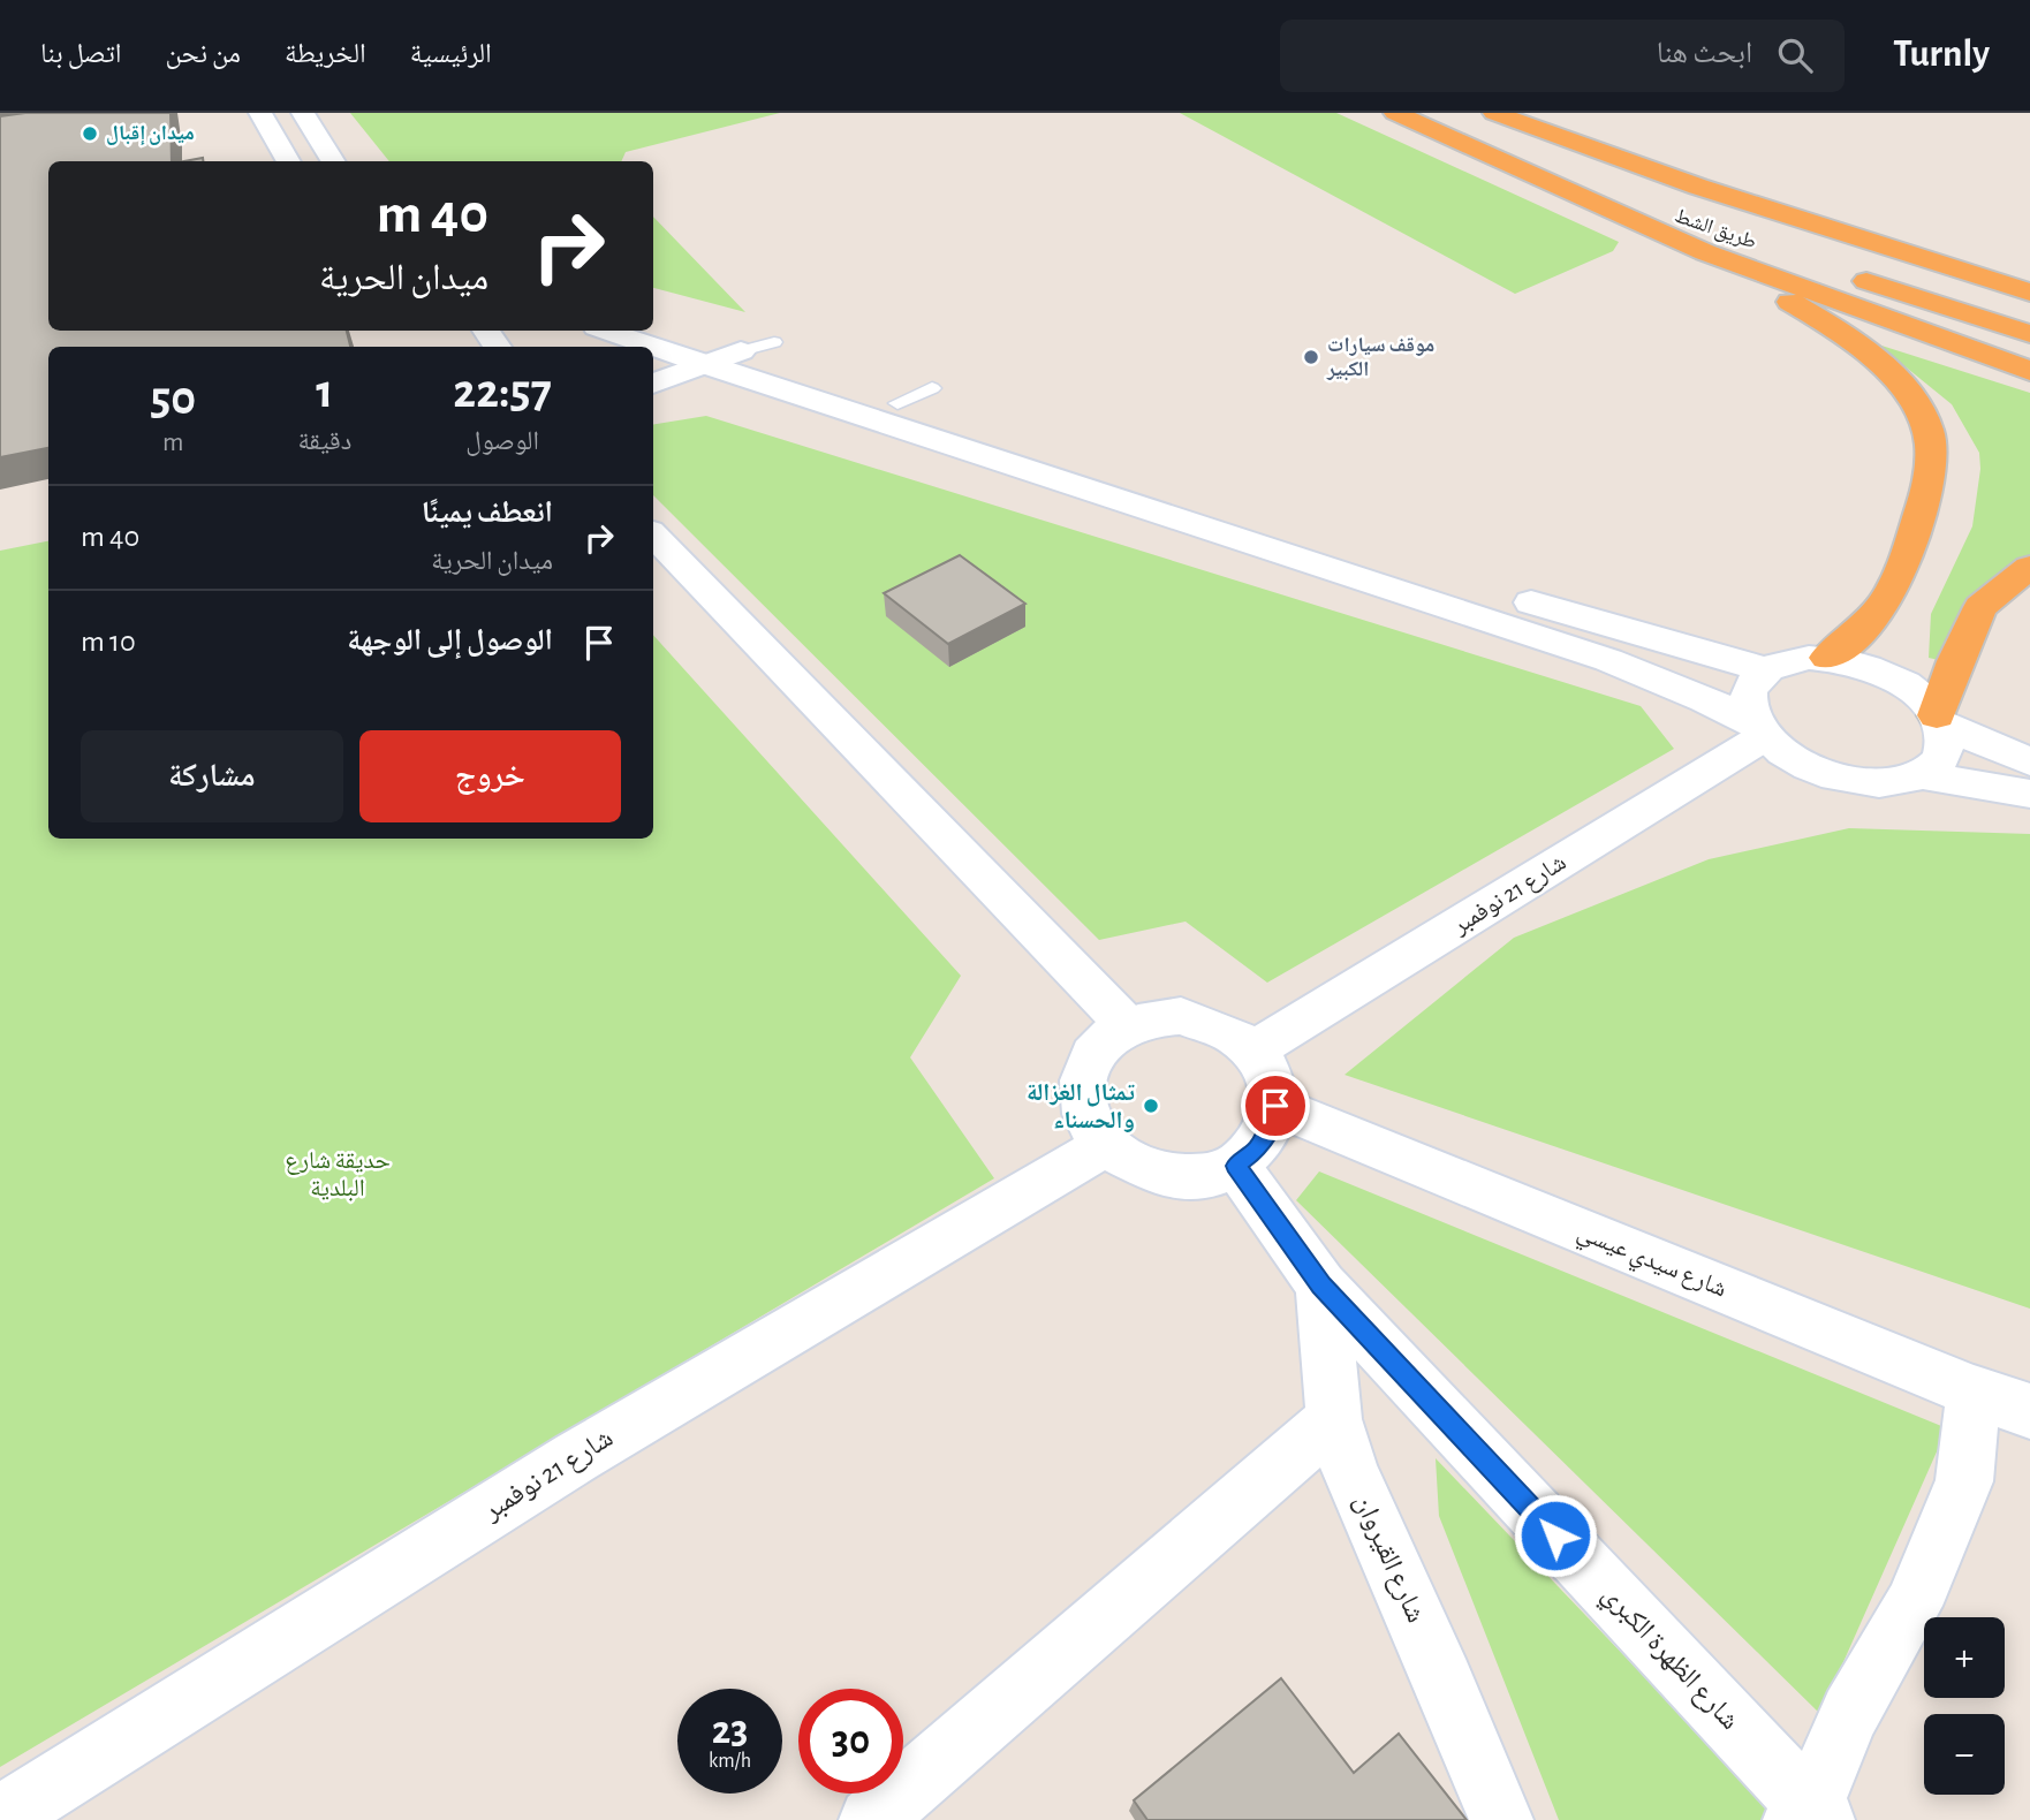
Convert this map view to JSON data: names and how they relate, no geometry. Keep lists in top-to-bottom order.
{
  "streets": {
    "highway": ["طريق الشط"],
    "street": [
      "شارع 21 نوفمبر",
      "شارع سيدي عيسي",
      "شارع القيروان",
      "شارع الظهرة الكبري"
    ]
  },
  "crossings": [
    ["شارع 21 نوفمبر", "شارع سيدي عيسي"],
    ["شارع 21 نوفمبر", "شارع الظهرة الكبري"],
    ["شارع سيدي عيسي", "شارع الظهرة الكبري"],
    ["شارع القيروان", "شارع الظهرة الكبري"]
  ],
  "parks": ["حديقة شارع البلدية"],
  "places": ["ميدان إقبال", "موقف سيارات الكبير", "تمثال الغزالة والحسناء"],
  "page": {
    "header": "Turnly",
    "search": "ابحث هنا",
    "nav": [
      "الرئيسية",
      "الخريطة",
      "من نحن",
      "اتصل بنا"
    ],
    "turn": ["40 m", "ميدان الحرية"],
    "eta": [
      "22:57",
      "الوصول",
      "1",
      "دقيقة",
      "50",
      "m"
    ],
    "list": [
      {
        "name": "انعطف يمينًا",
        "note": "ميدان الحرية",
        "value": "40 m"
      },
      {
        "name": "الوصول إلى الوجهة",
        "value": "10 m"
      }
    ],
    "buttons": ["خروج", "مشاركة"],
    "map_buttons": ["+", "−"],
    "speed": "23 km/h",
    "limit": "30"
  }
}
